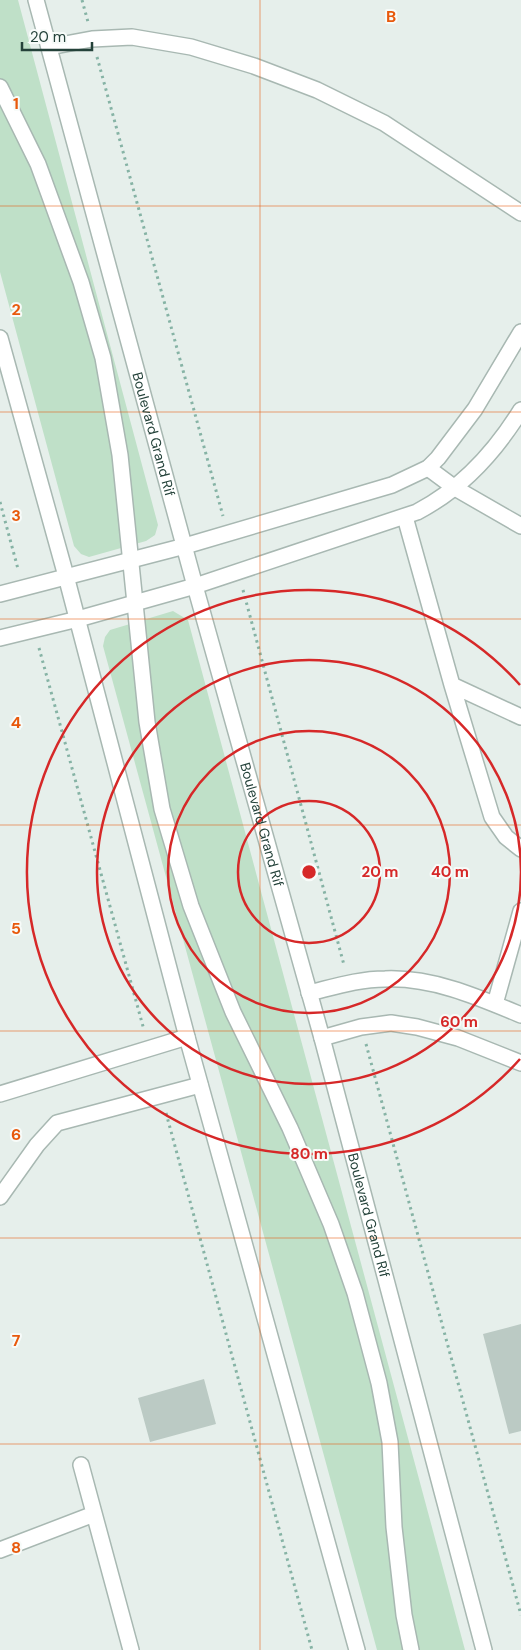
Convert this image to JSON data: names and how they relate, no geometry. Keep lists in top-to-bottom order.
{
  "streets": {
    "street": ["Boulevard Grand Rif"]
  },
  "scale_bar": "20 m",
  "grid": {
    "columns": ["B"],
    "rows": [
      "1",
      "2",
      "3",
      "4",
      "5",
      "6",
      "7",
      "8"
    ]
  },
  "rings": [
    "20 m",
    "40 m",
    "60 m",
    "80 m"
  ]
}
